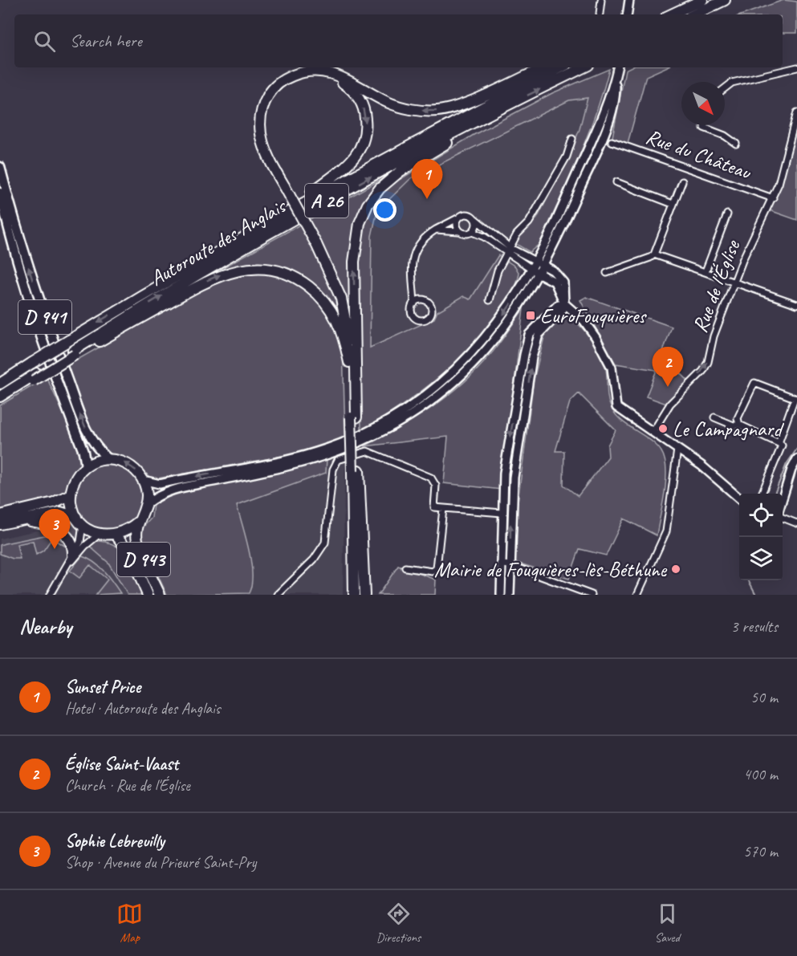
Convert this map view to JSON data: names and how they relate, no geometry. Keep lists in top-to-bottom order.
{
  "streets": {
    "highway": ["A 26", "Autoroute des Anglais", "D 943"],
    "main road": ["D 941"],
    "street": ["Rue du Château", "Rue de l'Église"]
  },
  "crossings": [
    ["Rue du Château", "Rue de l'Église"],
    ["D 941", "D 943"]
  ],
  "one_way": ["Rue de l'Église"],
  "places": {
    "transit": ["EuroFouquières"],
    "other": ["Le Campagnard", "Mairie de Fouquières-lès-Béthune"]
  },
  "north": "bottom right",
  "page": {
    "search": "Search here",
    "pins": ["1", "2", "3"],
    "heading": ["Nearby", "3 results"],
    "list": [
      {
        "mark": "1",
        "name": "Sunset Price",
        "note": "Hotel · Autoroute des Anglais",
        "value": "50 m"
      },
      {
        "mark": "2",
        "name": "Église Saint-Vaast",
        "note": "Church · Rue de l'Église",
        "value": "400 m"
      },
      {
        "mark": "3",
        "name": "Sophie Lebreuilly",
        "note": "Shop · Avenue du Prieuré Saint-Pry",
        "value": "570 m"
      }
    ],
    "nav": ["Map", "Directions", "Saved"]
  }
}
